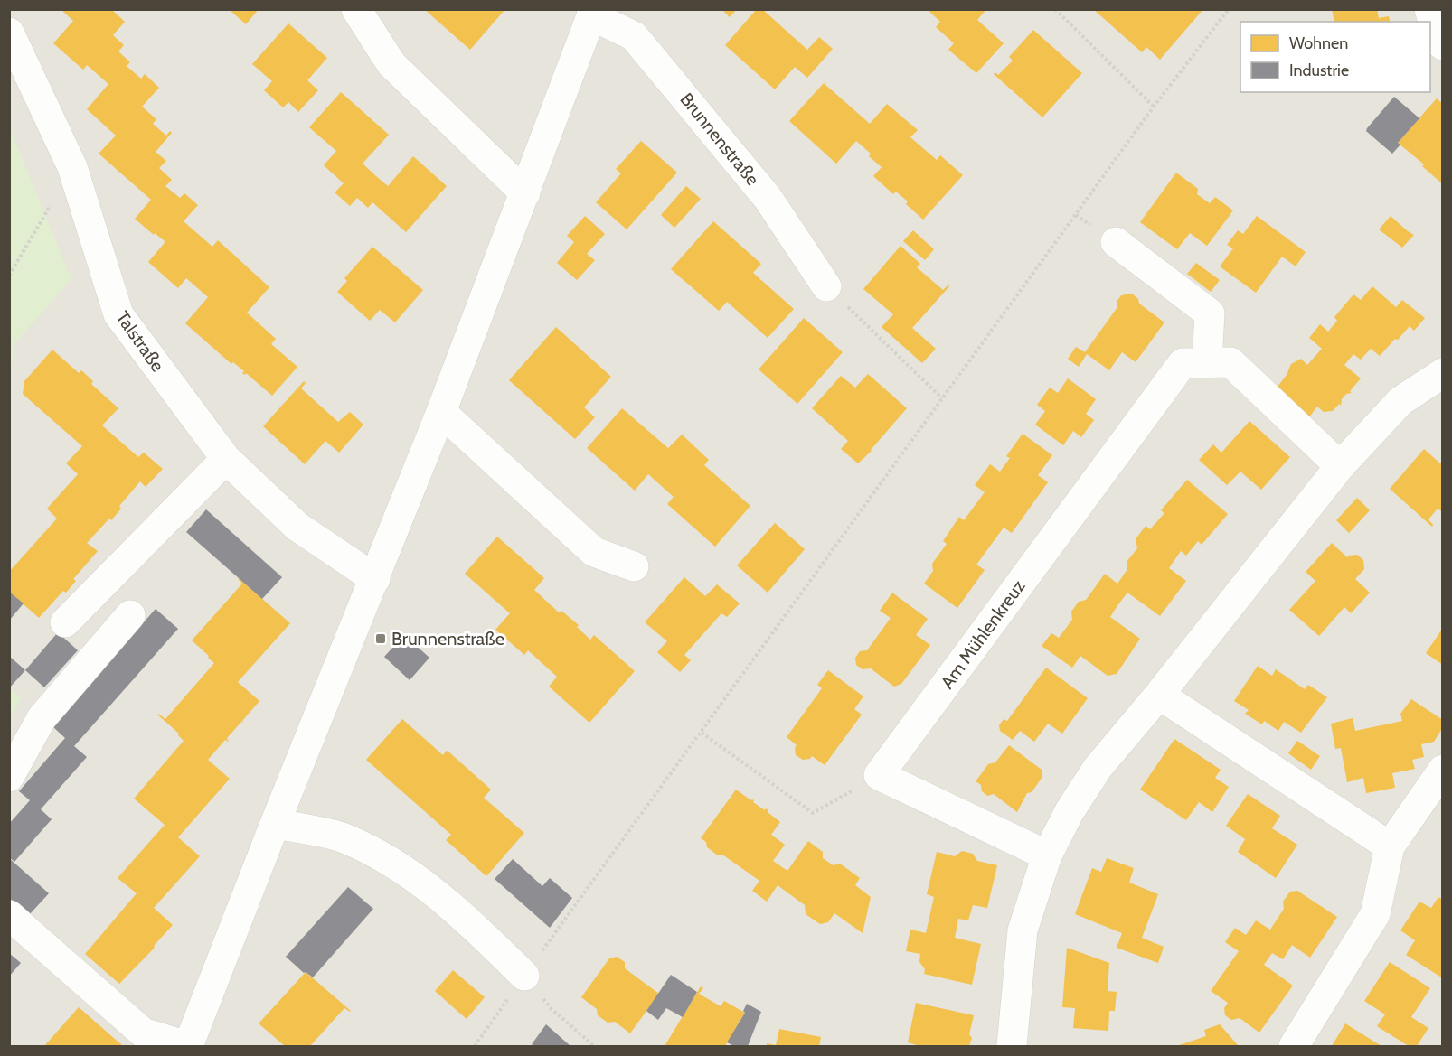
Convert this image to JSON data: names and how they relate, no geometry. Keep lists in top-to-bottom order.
{
  "streets": {
    "street": ["Brunnenstraße", "Talstraße", "Am Mühlenkreuz"]
  },
  "crossings": [
    ["Brunnenstraße", "Talstraße"]
  ],
  "places": {
    "transit": ["Brunnenstraße"]
  },
  "legend": ["Wohnen", "Industrie"]
}
